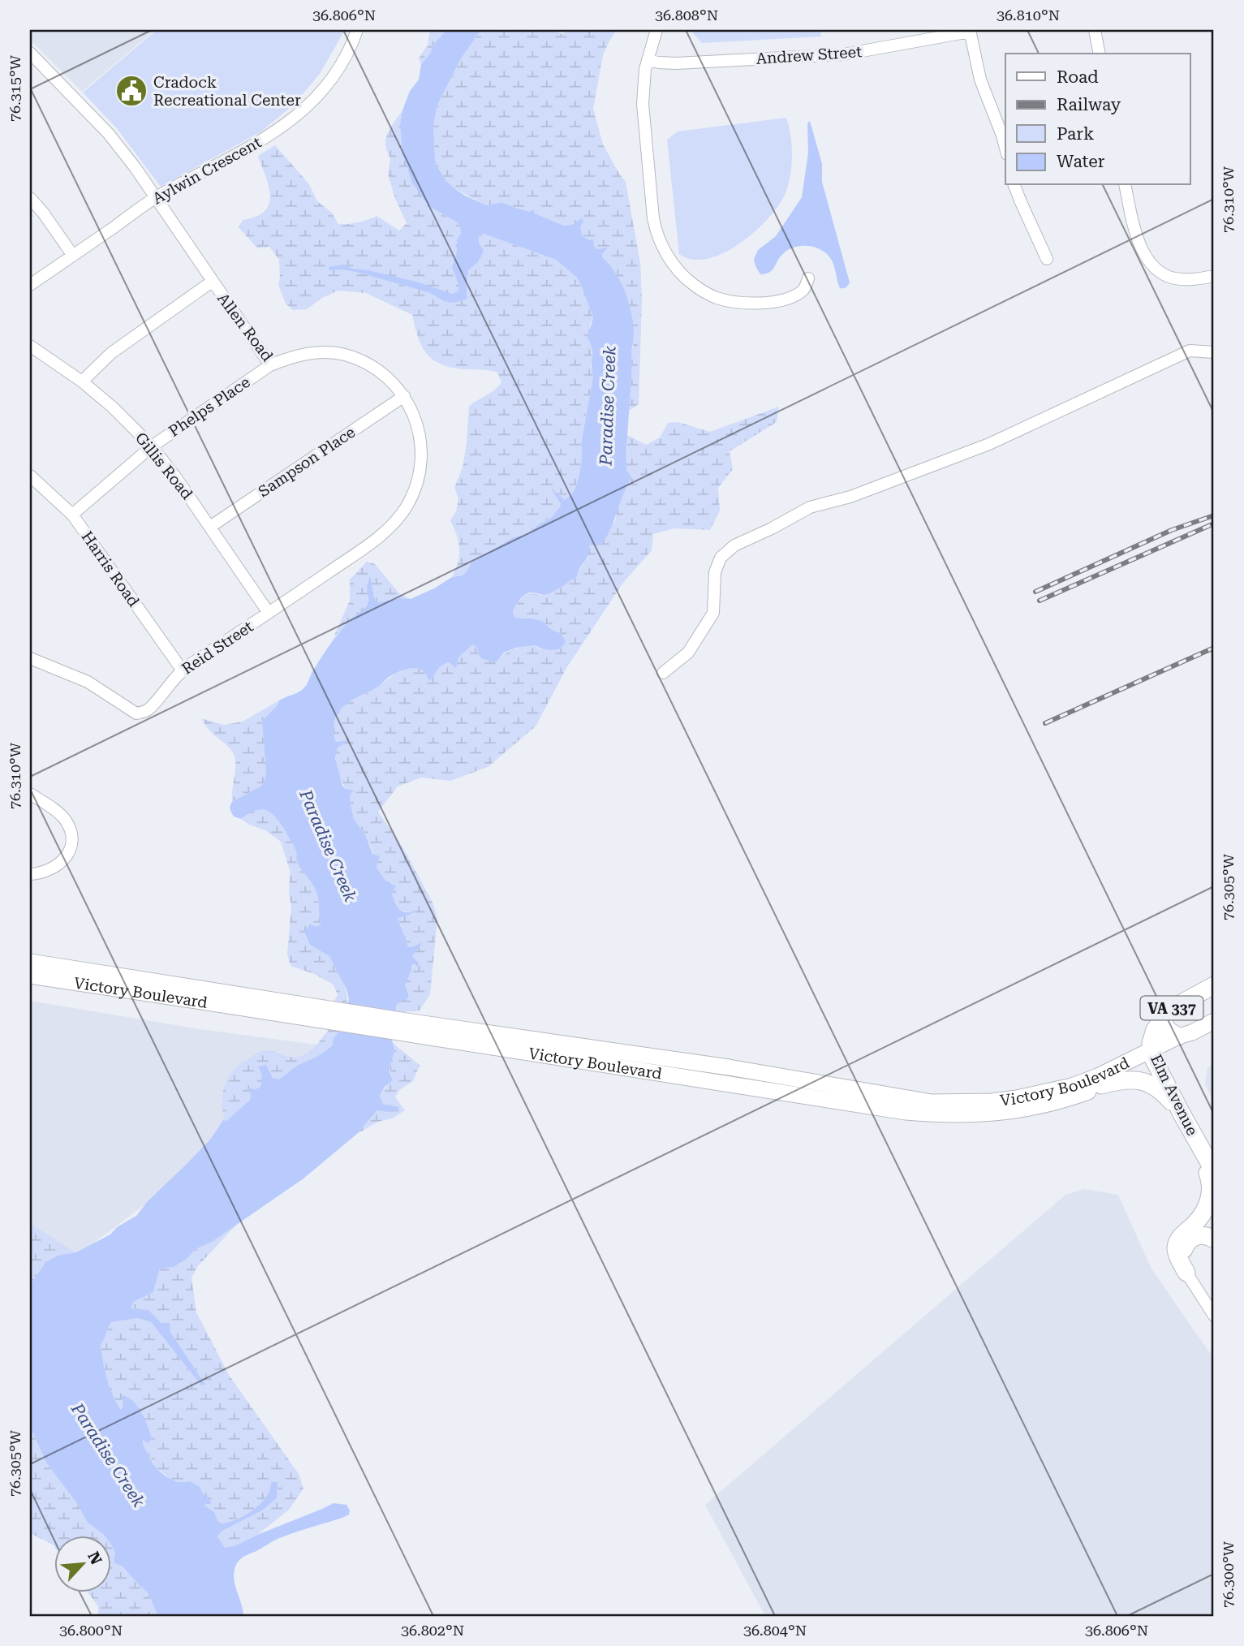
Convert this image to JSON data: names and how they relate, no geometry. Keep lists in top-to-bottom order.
{
  "streets": {
    "main road": ["Victory Boulevard", "VA 337", "Elm Avenue"],
    "street": [
      "Andrew Street",
      "Aylwin Crescent",
      "Allen Road",
      "Phelps Place",
      "Sampson Place",
      "Gillis Road",
      "Harris Road",
      "Reid Street"
    ]
  },
  "crossings": [
    ["Aylwin Crescent", "Allen Road"],
    ["Allen Road", "Phelps Place"],
    ["Allen Road", "Sampson Place"],
    ["Allen Road", "Gillis Road"],
    ["Allen Road", "Reid Street"],
    ["Phelps Place", "Gillis Road"],
    ["Phelps Place", "Harris Road"],
    ["Sampson Place", "Gillis Road"],
    ["Gillis Road", "Reid Street"],
    ["Harris Road", "Reid Street"],
    ["Victory Boulevard", "Elm Avenue"]
  ],
  "water": ["Paradise Creek"],
  "places": {
    "public building": ["Cradock Recreational Center"]
  },
  "legend": [
    "Road",
    "Railway",
    "Park",
    "Water"
  ],
  "north": "top right",
  "coordinates": [
    "36.806°N",
    "36.808°N",
    "36.810°N",
    "76.315°W",
    "76.310°W",
    "76.305°W",
    "76.300°W",
    "36.800°N",
    "36.802°N",
    "36.804°N"
  ]
}
